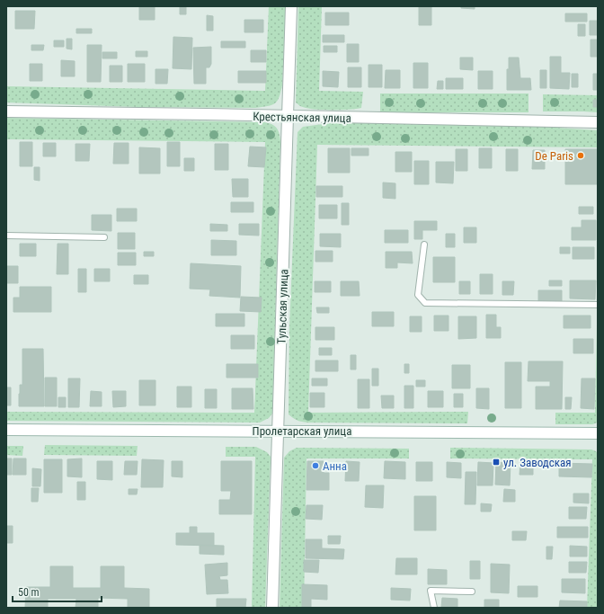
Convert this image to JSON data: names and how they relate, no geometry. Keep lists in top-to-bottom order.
{
  "streets": {
    "street": ["Крестьянская улица", "Тульская улица", "Пролетарская улица"]
  },
  "crossings": [
    ["Крестьянская улица", "Тульская улица"],
    ["Тульская улица", "Пролетарская улица"]
  ],
  "places": {
    "other": ["De Paris", "Анна"],
    "transit": ["ул. Заводская"]
  },
  "scale_bar": "50 m"
}
